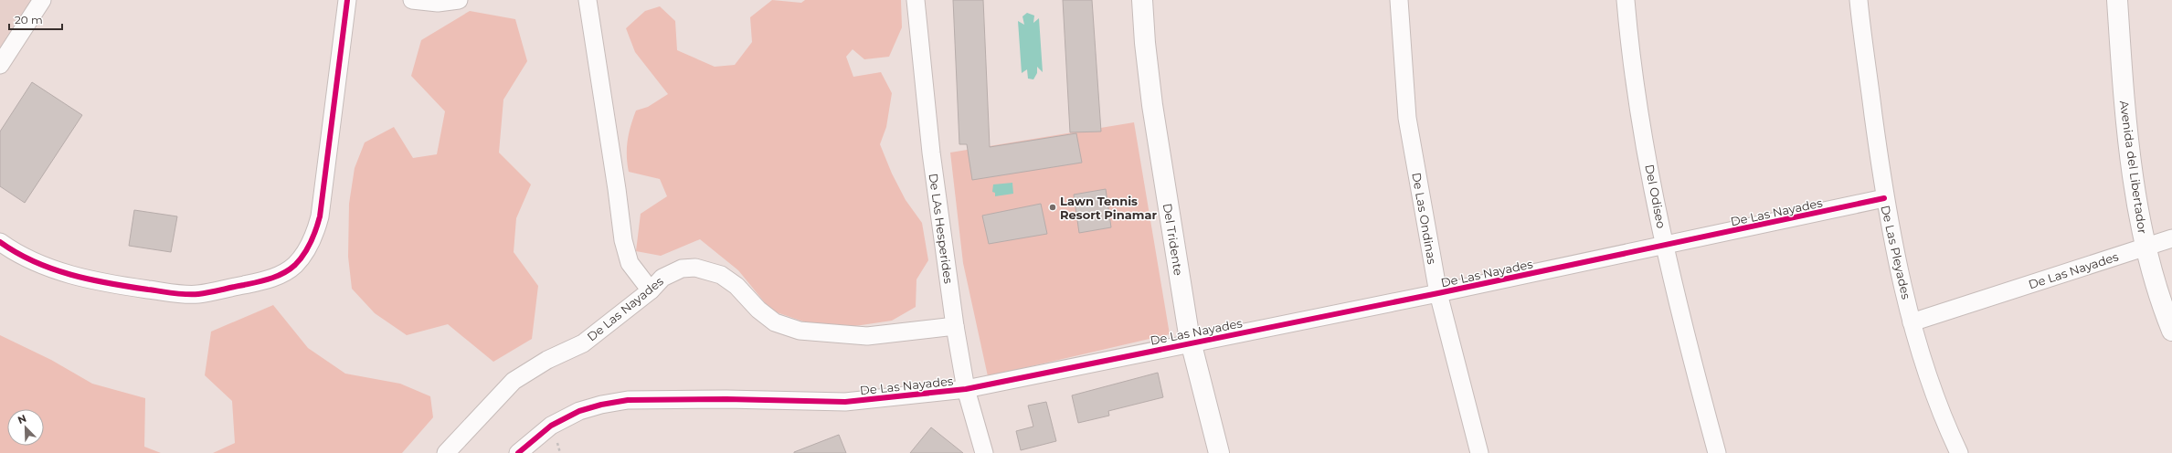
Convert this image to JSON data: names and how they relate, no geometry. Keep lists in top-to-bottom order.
{
  "streets": {
    "main road": ["Avenida del Libertador", "Del Tridente"],
    "street": [
      "Del Odiseo",
      "De Las Nayades",
      "De Las Ondinas",
      "De LAs Hesperides",
      "De Las Pleyades"
    ]
  },
  "crossings": [
    ["Avenida del Libertador", "De Las Nayades"],
    ["Del Odiseo", "De Las Nayades"],
    ["De Las Nayades", "De Las Ondinas"],
    ["De Las Nayades", "De LAs Hesperides"],
    ["De Las Nayades", "Del Tridente"],
    ["De Las Nayades", "De Las Pleyades"]
  ],
  "places": ["Lawn Tennis Resort Pinamar"],
  "scale_bar": "20 m",
  "north": "top left"
}
